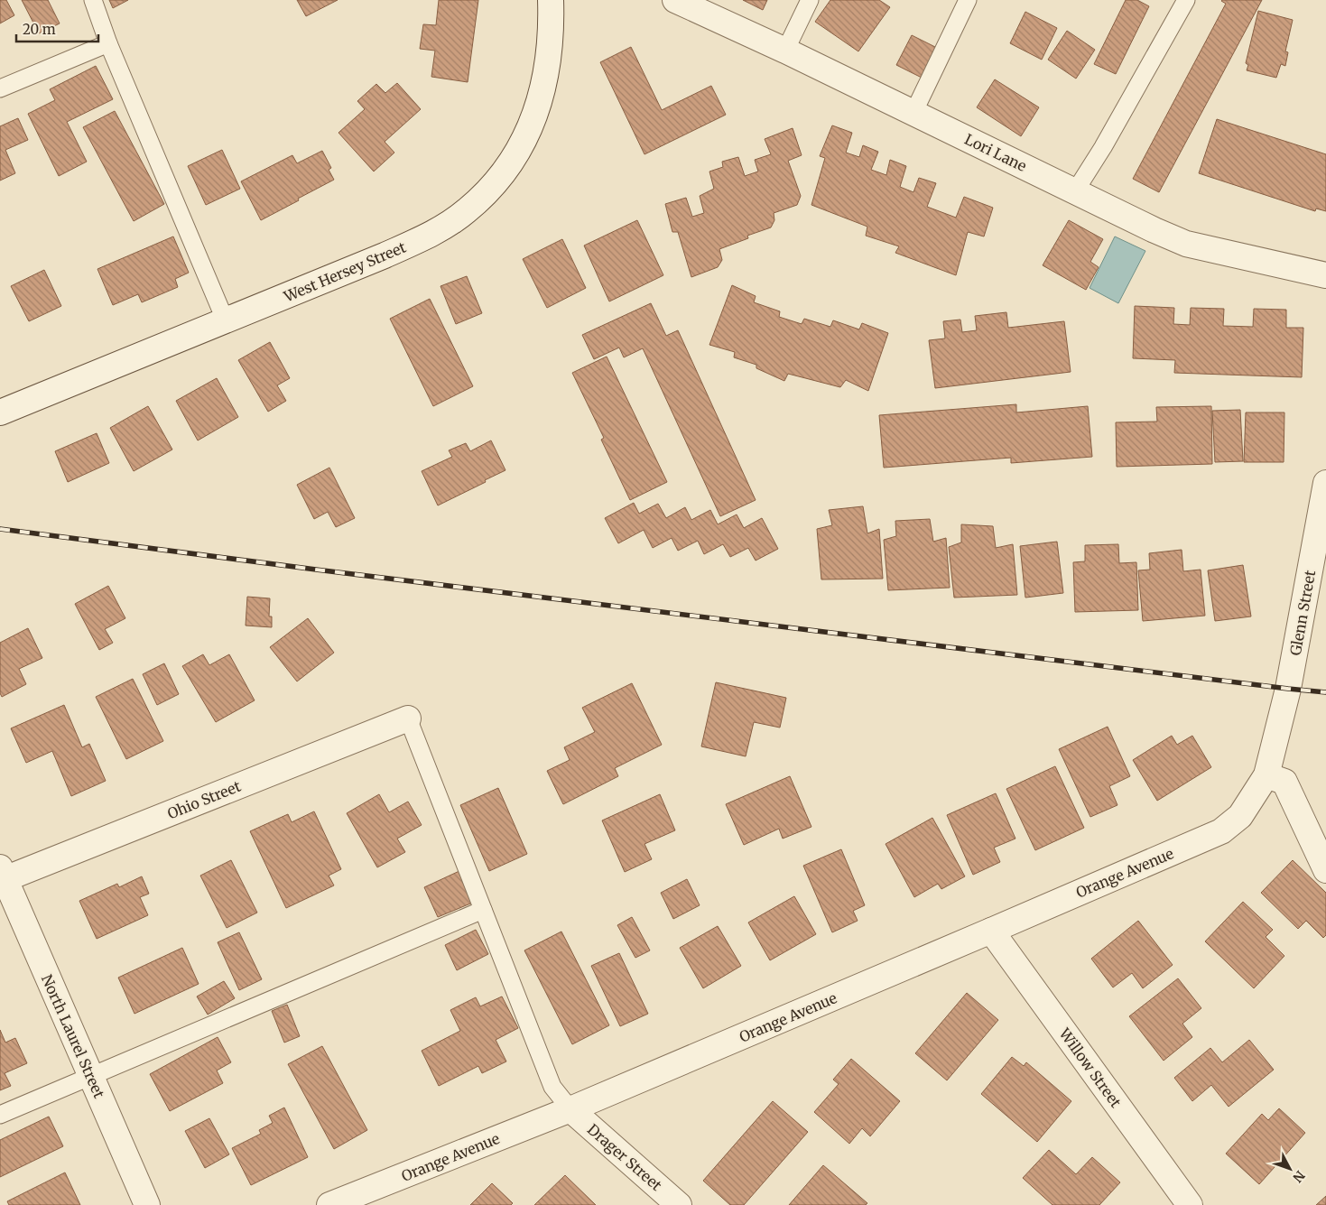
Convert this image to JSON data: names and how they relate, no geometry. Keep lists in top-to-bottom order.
{
  "streets": {
    "street": [
      "Lori Lane",
      "West Hersey Street",
      "Glenn Street",
      "Ohio Street",
      "Orange Avenue",
      "North Laurel Street",
      "Willow Street",
      "Drager Street"
    ]
  },
  "crossings": [
    ["Glenn Street", "Orange Avenue"],
    ["Ohio Street", "North Laurel Street"],
    ["Orange Avenue", "Willow Street"],
    ["Orange Avenue", "Drager Street"]
  ],
  "scale_bar": "20 m",
  "north": "bottom right"
}
